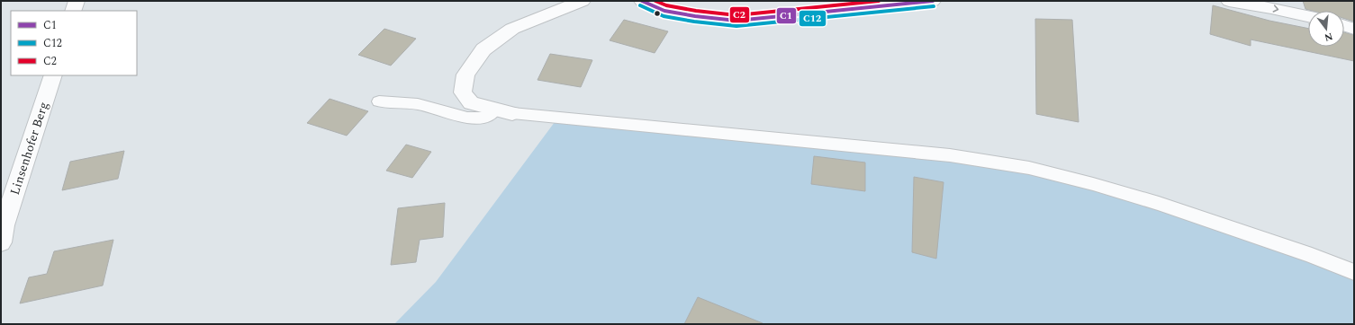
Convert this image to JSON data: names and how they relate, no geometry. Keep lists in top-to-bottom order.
{
  "streets": {
    "street": ["Linsenhofer Berg"]
  },
  "lines": ["transit line C1", "transit line C2", "transit line C12"],
  "legend": ["C1", "C12", "C2"],
  "north": "bottom"
}
